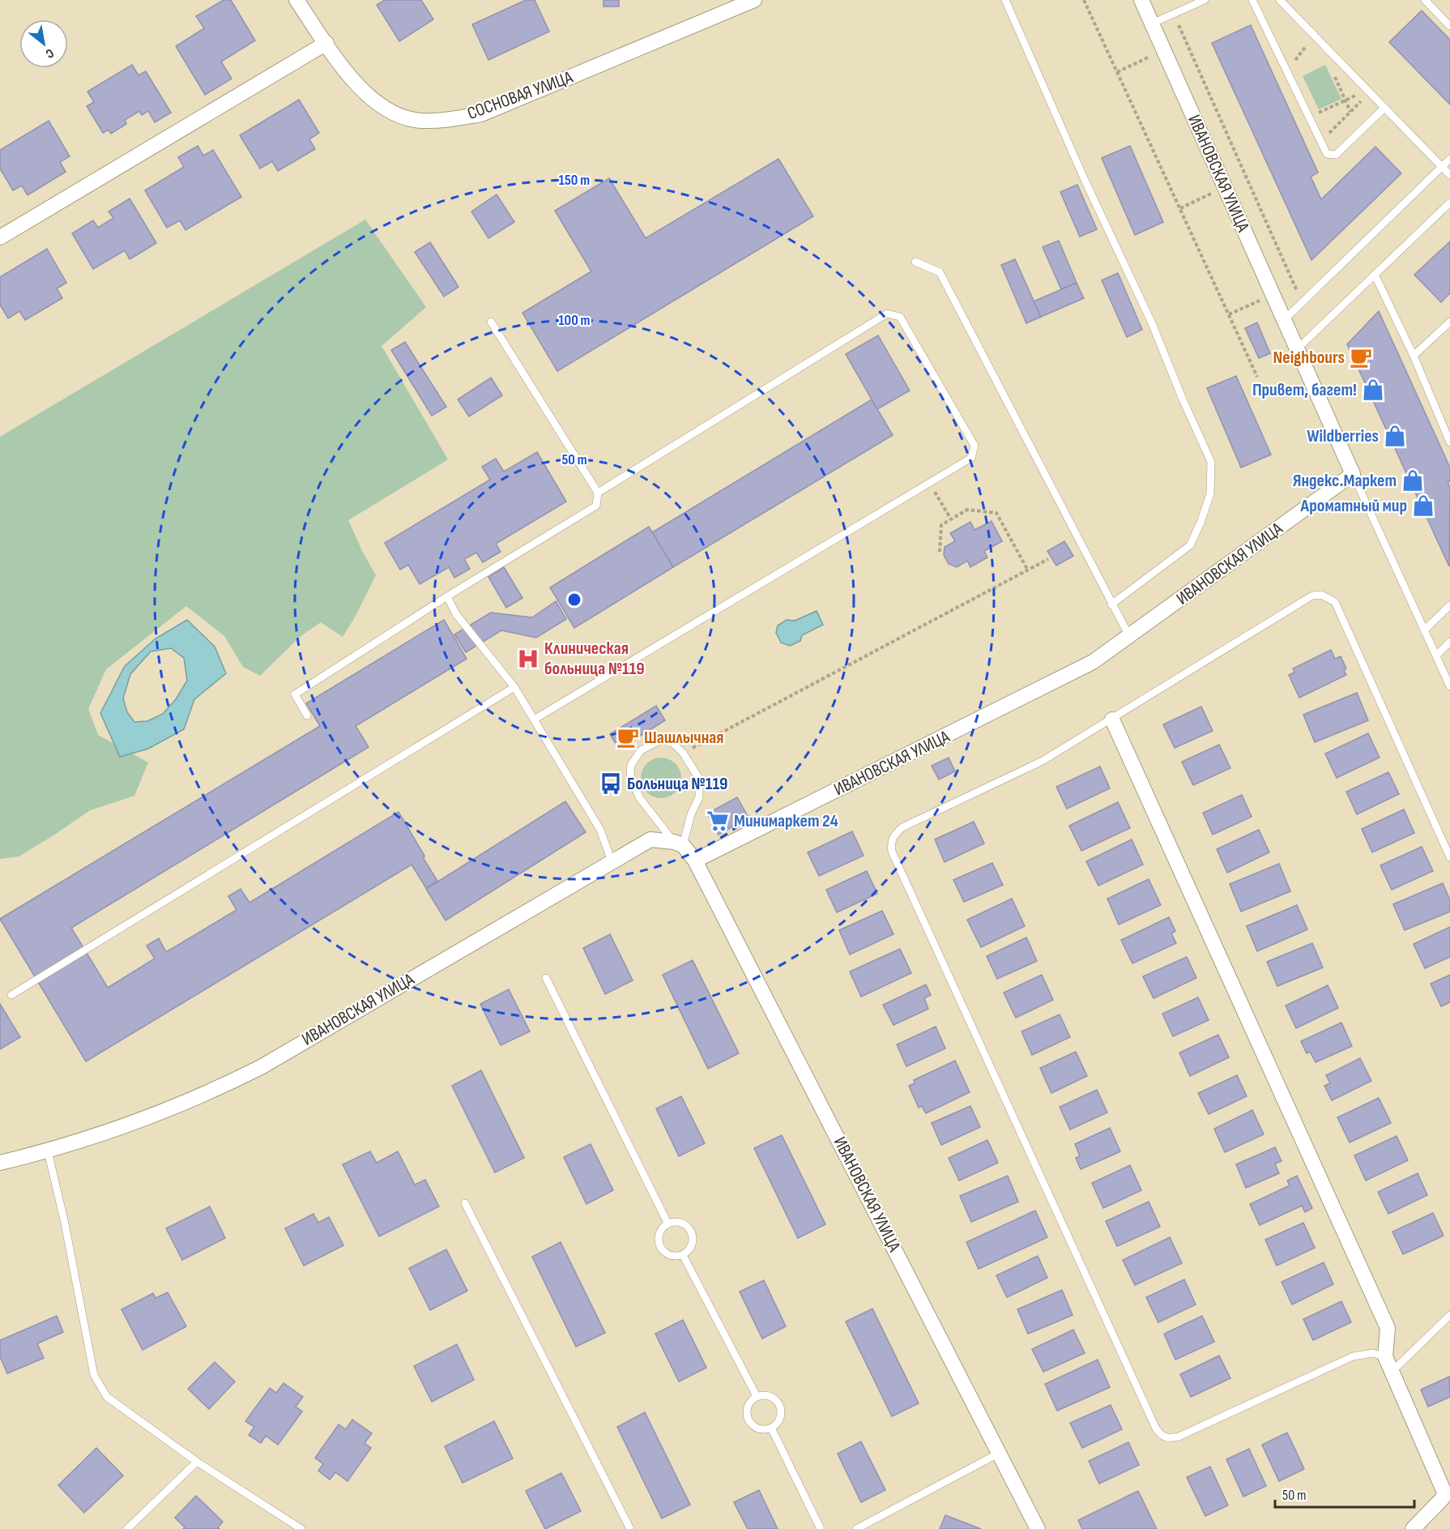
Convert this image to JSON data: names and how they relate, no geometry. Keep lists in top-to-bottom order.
{
  "streets": {
    "street": ["СОСНОВАЯ УЛИЦА", "ИВАНОВСКАЯ УЛИЦА"]
  },
  "places": {
    "cafe": ["Neighbours", "Шашлычная"],
    "shop": [
      "Привет, багет!",
      "Wildberries",
      "Яндекс.Маркет",
      "Ароматный мир"
    ],
    "hospital": ["Клиническая больница №119"],
    "bus stop": ["Больница №119"],
    "supermarket": ["Минимаркет 24"]
  },
  "scale_bar": "50 m",
  "north": "bottom right",
  "rings": ["150 m", "100 m", "50 m"]
}
